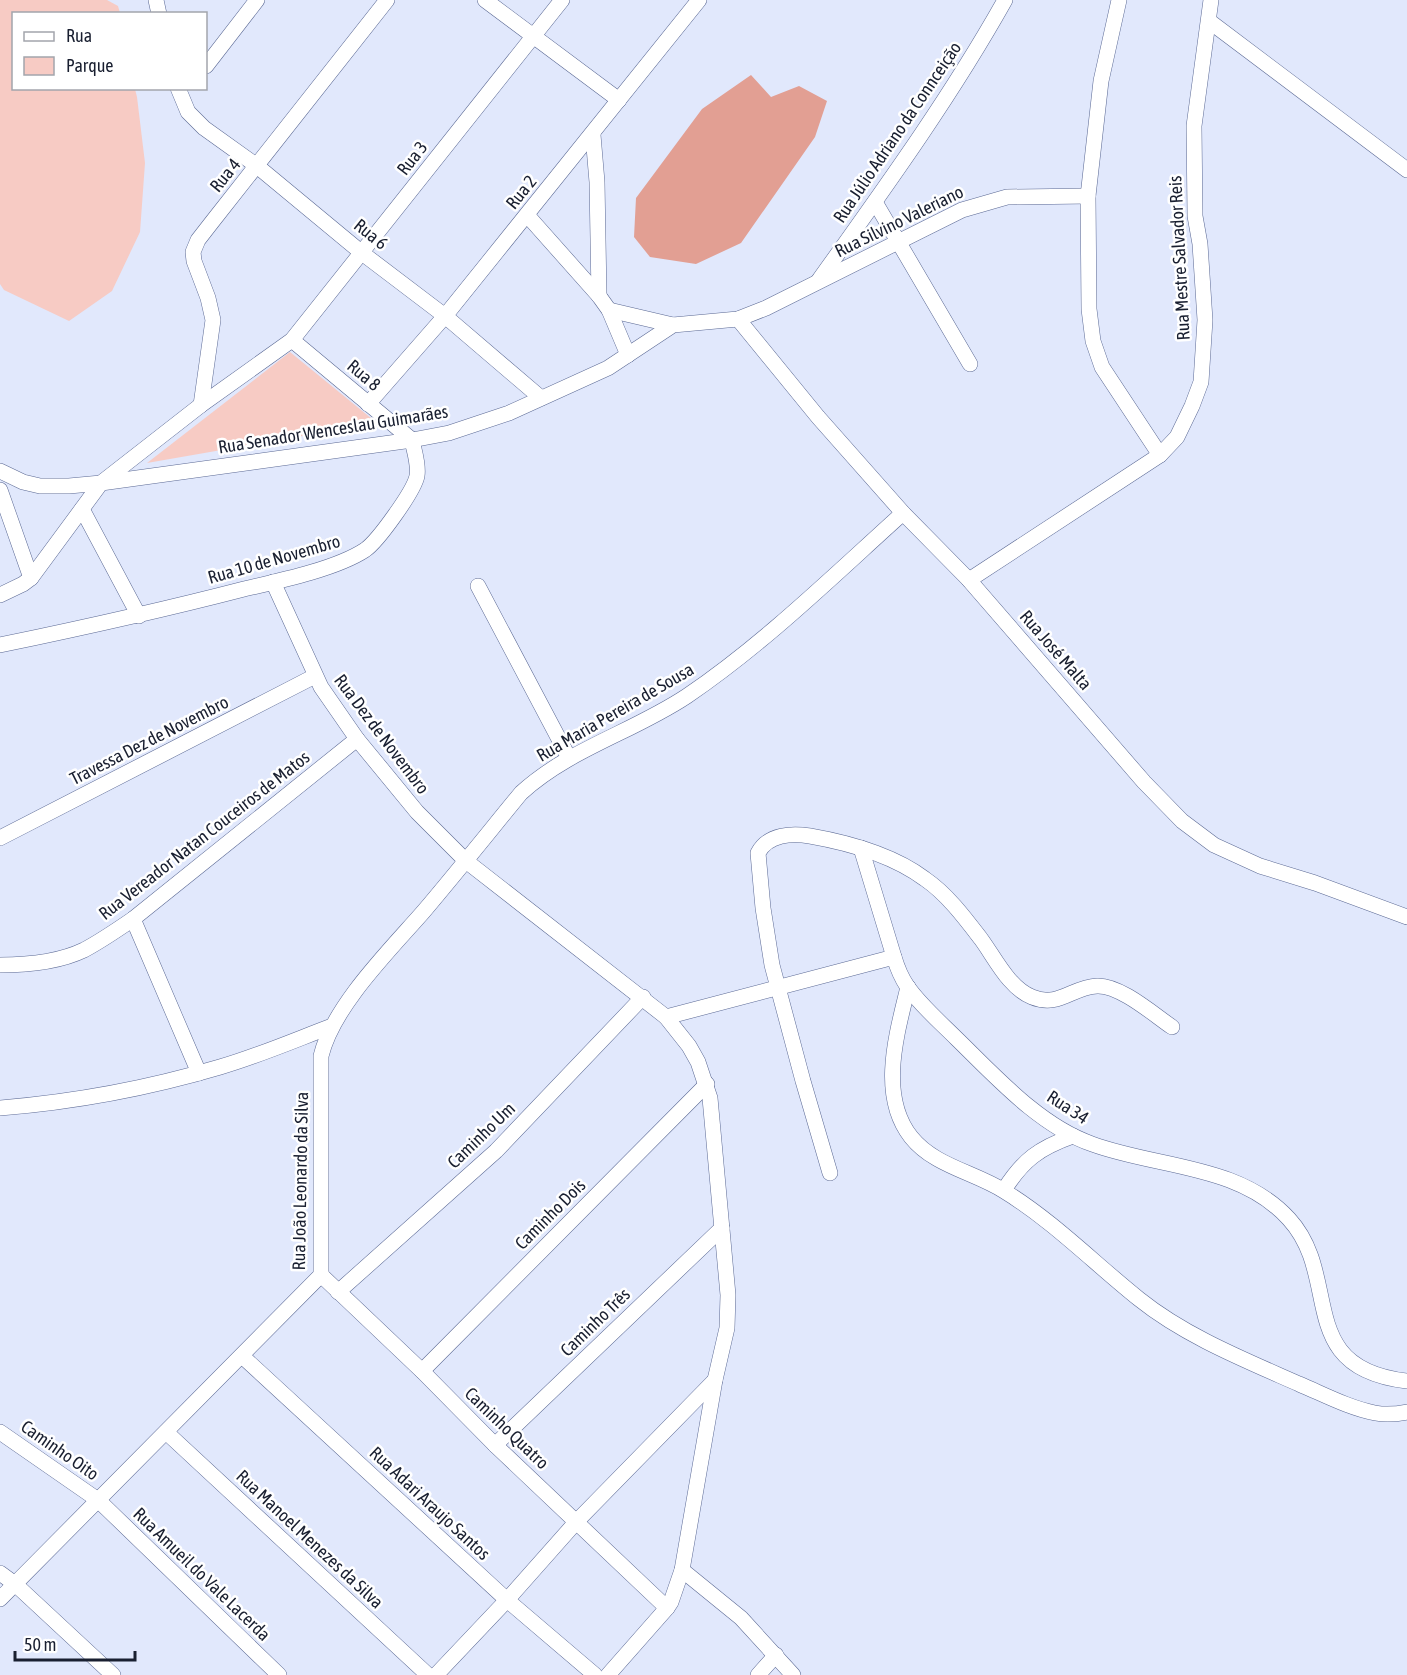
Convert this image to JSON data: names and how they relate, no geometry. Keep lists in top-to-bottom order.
{
  "streets": {
    "street": [
      "Rua Júlio Adriano da Connceição",
      "Rua 3",
      "Rua 4",
      "Rua 2",
      "Rua Silvino Valeriano",
      "Rua 6",
      "Rua Mestre Salvador Reis",
      "Rua 8",
      "Rua Senador Wenceslau Guimarães",
      "Rua 10 de Novembro",
      "Rua José Malta",
      "Rua Maria Pereira de Sousa",
      "Rua Dez de Novembro",
      "Travessa Dez de Novembro",
      "Rua Vereador Natan Couceiros de Matos",
      "Rua 34",
      "Caminho Um",
      "Rua João Leonardo da Silva",
      "Caminho Dois",
      "Caminho Três",
      "Caminho Quatro",
      "Caminho Oito",
      "Rua Adari Araujo Santos",
      "Rua Manoel Menezes da Silva",
      "Rua Amueil do Vale Lacerda"
    ]
  },
  "crossings": [
    ["Rua Júlio Adriano da Connceição", "Rua Silvino Valeriano"],
    ["Rua 3", "Rua 4"],
    ["Rua 3", "Rua 6"],
    ["Rua 3", "Rua 8"],
    ["Rua 3", "Rua Senador Wenceslau Guimarães"],
    ["Rua 4", "Rua 6"],
    ["Rua 2", "Rua 6"],
    ["Rua 2", "Rua 8"],
    ["Rua Silvino Valeriano", "Rua Senador Wenceslau Guimarães"],
    ["Rua Silvino Valeriano", "Rua José Malta"],
    ["Rua 6", "Rua Senador Wenceslau Guimarães"],
    ["Rua Mestre Salvador Reis", "Rua José Malta"],
    ["Rua 8", "Rua Senador Wenceslau Guimarães"],
    ["Rua 8", "Rua 10 de Novembro"],
    ["Rua Senador Wenceslau Guimarães", "Rua 10 de Novembro"],
    ["Rua 10 de Novembro", "Rua Dez de Novembro"],
    ["Rua José Malta", "Rua Maria Pereira de Sousa"],
    ["Rua Maria Pereira de Sousa", "Rua Dez de Novembro"],
    ["Rua Maria Pereira de Sousa", "Rua João Leonardo da Silva"],
    ["Rua Dez de Novembro", "Travessa Dez de Novembro"],
    ["Rua Dez de Novembro", "Rua Vereador Natan Couceiros de Matos"],
    ["Rua Dez de Novembro", "Caminho Um"],
    ["Rua Dez de Novembro", "Rua João Leonardo da Silva"],
    ["Rua Dez de Novembro", "Caminho Dois"],
    ["Rua Dez de Novembro", "Caminho Três"],
    ["Rua Dez de Novembro", "Caminho Quatro"],
    ["Caminho Um", "Caminho Quatro"],
    ["Rua João Leonardo da Silva", "Caminho Quatro"],
    ["Rua João Leonardo da Silva", "Caminho Oito"],
    ["Rua João Leonardo da Silva", "Rua Adari Araujo Santos"],
    ["Rua João Leonardo da Silva", "Rua Manoel Menezes da Silva"],
    ["Rua João Leonardo da Silva", "Rua Amueil do Vale Lacerda"],
    ["Caminho Dois", "Caminho Quatro"],
    ["Caminho Três", "Caminho Quatro"],
    ["Caminho Oito", "Rua Amueil do Vale Lacerda"]
  ],
  "legend": ["Rua", "Parque"],
  "scale_bar": "50 m"
}
